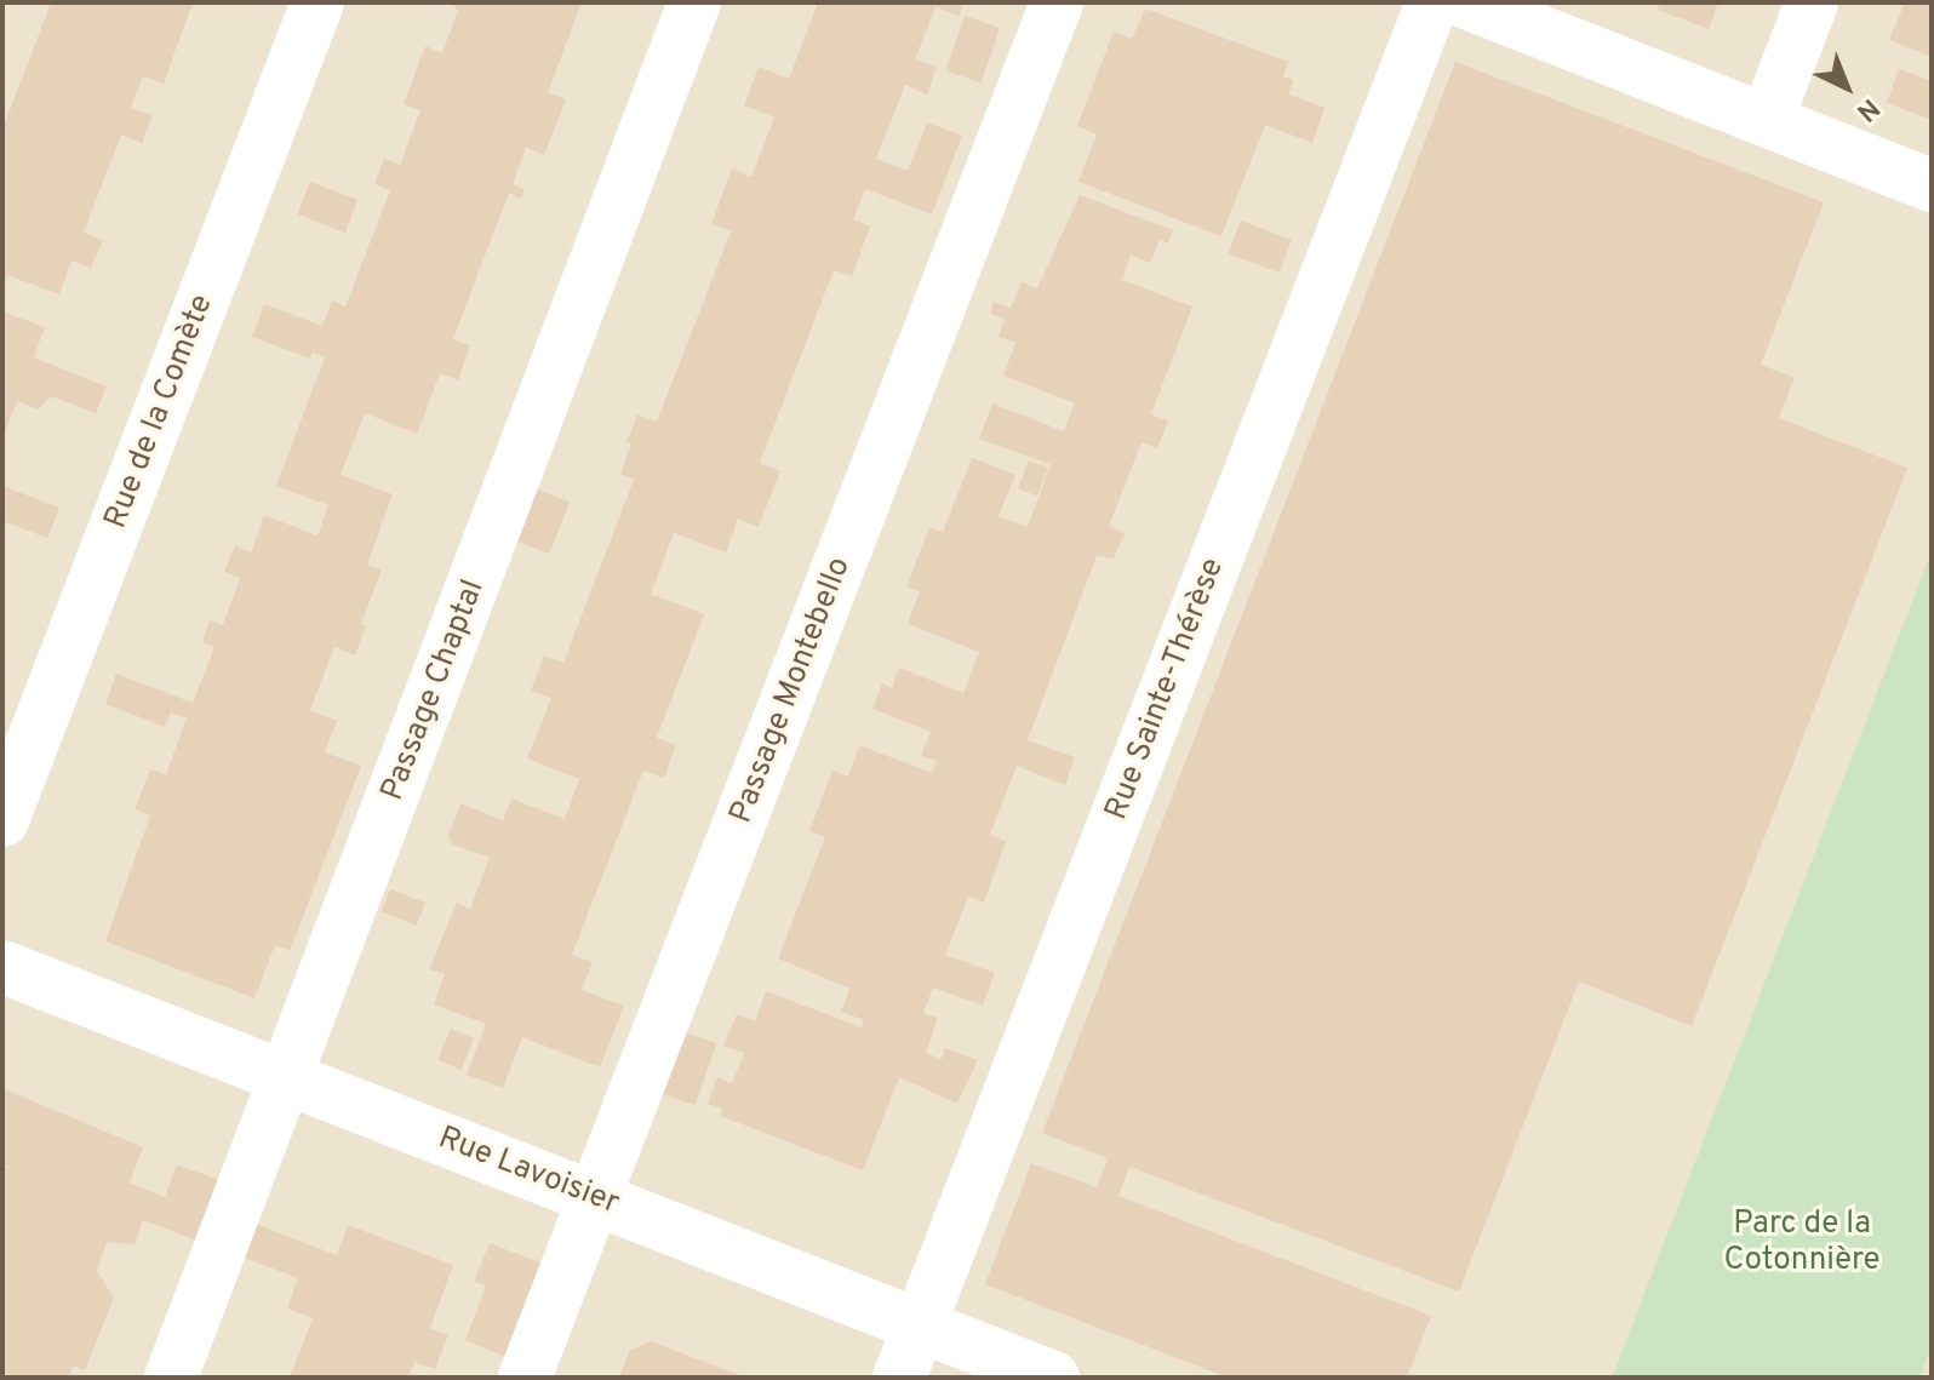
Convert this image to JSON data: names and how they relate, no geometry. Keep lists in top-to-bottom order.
{
  "streets": {
    "street": [
      "Rue de la Comète",
      "Rue Sainte-Thérèse",
      "Passage Chaptal",
      "Passage Montebello",
      "Rue Lavoisier"
    ]
  },
  "crossings": [
    ["Rue Sainte-Thérèse", "Rue Lavoisier"],
    ["Passage Chaptal", "Rue Lavoisier"],
    ["Passage Montebello", "Rue Lavoisier"]
  ],
  "parks": ["Parc de la Cotonnière"],
  "north": "bottom right"
}
